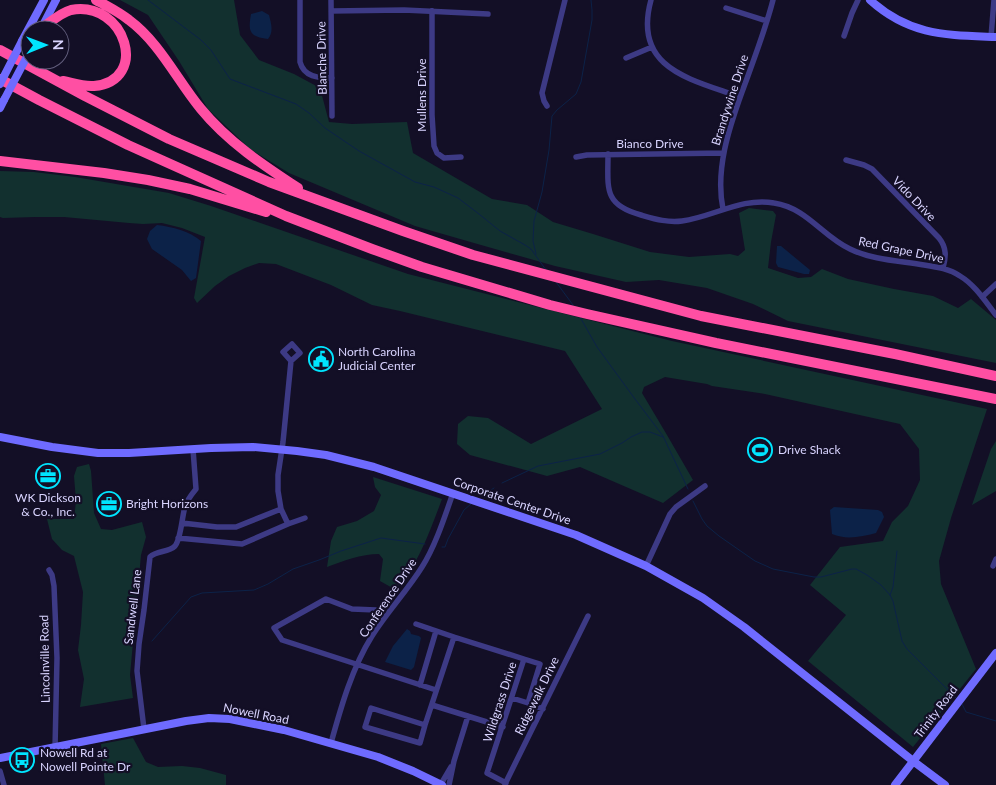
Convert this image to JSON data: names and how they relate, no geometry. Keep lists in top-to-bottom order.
{
  "streets": {
    "street": [
      "Blanche Drive",
      "Mullens Drive",
      "Brandywine Drive",
      "Bianco Drive",
      "Vido Drive",
      "Red Grape Drive",
      "Corporate Center Drive",
      "Conference Drive",
      "Sandwell Lane",
      "Lincolnville Road",
      "Ridgewalk Drive",
      "Wildgrass Drive",
      "Trinity Road",
      "Nowell Road"
    ]
  },
  "crossings": [
    ["Brandywine Drive", "Bianco Drive"],
    ["Brandywine Drive", "Red Grape Drive"],
    ["Bianco Drive", "Red Grape Drive"],
    ["Vido Drive", "Red Grape Drive"],
    ["Corporate Center Drive", "Conference Drive"],
    ["Corporate Center Drive", "Trinity Road"],
    ["Conference Drive", "Nowell Road"],
    ["Sandwell Lane", "Nowell Road"],
    ["Lincolnville Road", "Nowell Road"],
    ["Ridgewalk Drive", "Wildgrass Drive"]
  ],
  "places": {
    "public building": ["North Carolina Judicial Center"],
    "sports": ["Drive Shack"],
    "office": ["WK Dickson & Co., Inc.", "Bright Horizons"],
    "bus stop": ["Nowell Rd at Nowell Pointe Dr"]
  },
  "north": "right"
}
